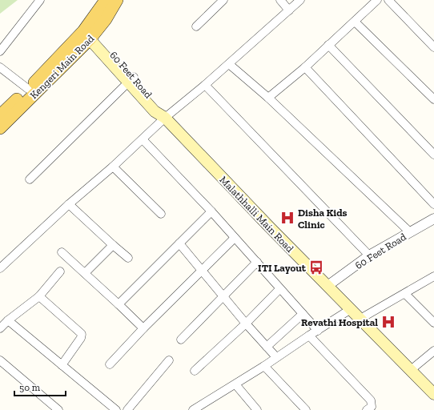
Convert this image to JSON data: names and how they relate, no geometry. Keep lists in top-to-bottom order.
{
  "streets": {
    "main road": ["Kengeri Main Road", "60 Feet Road", "Malathhalli Main Road"]
  },
  "crossings": [
    ["Kengeri Main Road", "60 Feet Road"],
    ["60 Feet Road", "Malathhalli Main Road"]
  ],
  "places": {
    "hospital": ["Disha Kids Clinic", "Revathi Hospital"],
    "bus stop": ["ITI Layout"]
  },
  "scale_bar": "50 m"
}
